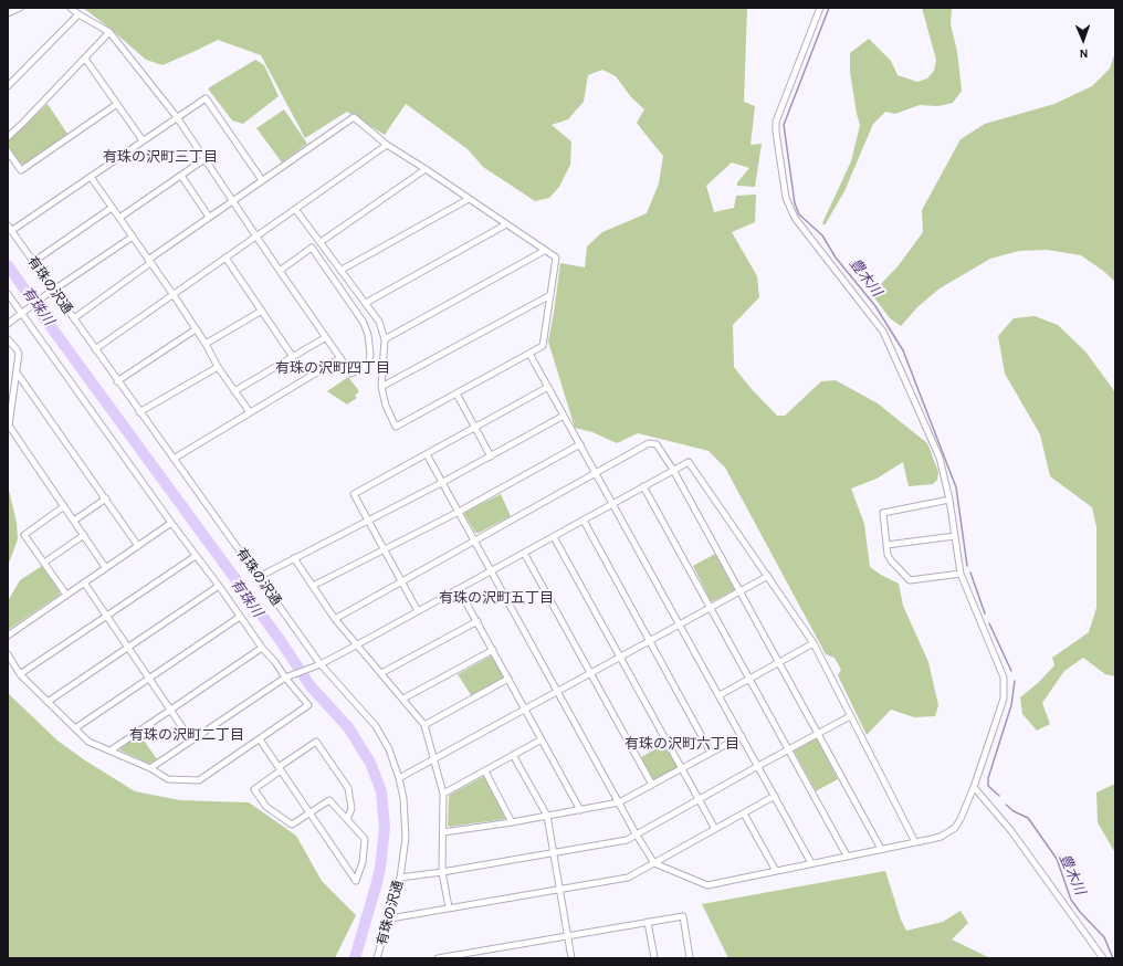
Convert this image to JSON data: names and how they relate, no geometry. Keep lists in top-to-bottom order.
{
  "streets": {
    "street": ["有珠の沢通"]
  },
  "districts": [
    "有珠の沢町三丁目",
    "有珠の沢町四丁目",
    "有珠の沢町五丁目",
    "有珠の沢町二丁目",
    "有珠の沢町六丁目"
  ],
  "water": ["豊木川", "有珠川"],
  "north": "bottom"
}
